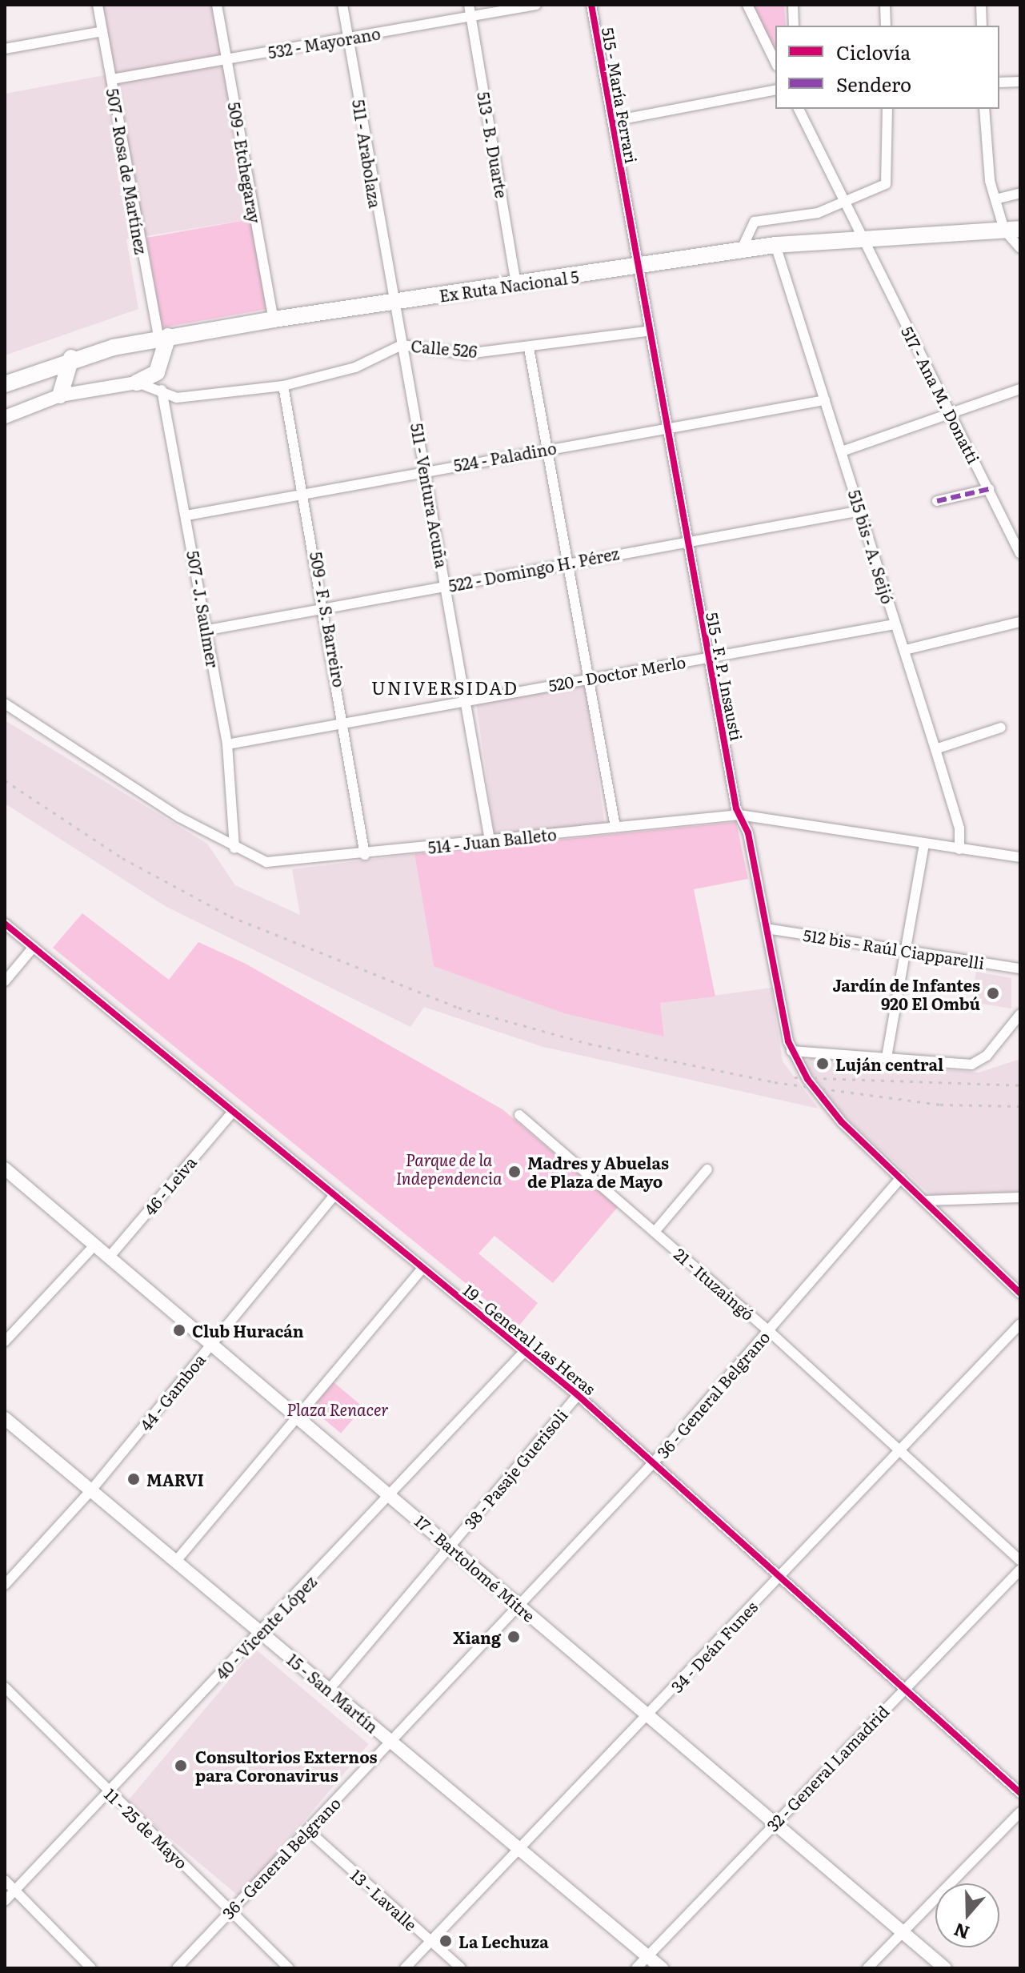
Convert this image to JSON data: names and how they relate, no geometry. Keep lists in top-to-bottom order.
{
  "streets": {
    "main road": ["Ex Ruta Nacional 5"],
    "street": [
      "532 - Mayorano",
      "515 - María Ferrari",
      "513 - B. Duarte",
      "511 - Arabolaza",
      "509 - Etchegaray",
      "507 - Rosa de Martínez",
      "Calle 526",
      "517 - Ana M. Donatti",
      "524 - Paladino",
      "511 - Ventura Acuña",
      "515 bis - A. Seijó",
      "522 - Domingo H. Pérez",
      "507 - J. Saulmer",
      "509 - F. S. Barreiro",
      "520 - Doctor Merlo",
      "515 - F. P. Insausti",
      "514 - Juan Balleto",
      "512 bis - Raúl Ciapparelli",
      "46 - Leiva",
      "21 - Ituzaingó",
      "19 - General Las Heras",
      "44 - Gamboa",
      "36 - General Belgrano",
      "38 - Pasaje Guerisoli",
      "17 - Bartolomé Mitre",
      "40 - Vicente López",
      "34 - Deán Funes",
      "15 - San Martín",
      "32 - General Lamadrid",
      "11 - 25 de Mayo",
      "13 - Lavalle"
    ]
  },
  "crossings": [
    ["532 - Mayorano", "513 - B. Duarte"],
    ["532 - Mayorano", "511 - Arabolaza"],
    ["532 - Mayorano", "509 - Etchegaray"],
    ["532 - Mayorano", "507 - Rosa de Martínez"],
    ["515 - María Ferrari", "Ex Ruta Nacional 5"],
    ["515 - María Ferrari", "515 - F. P. Insausti"],
    ["513 - B. Duarte", "Ex Ruta Nacional 5"],
    ["511 - Arabolaza", "Ex Ruta Nacional 5"],
    ["511 - Arabolaza", "511 - Ventura Acuña"],
    ["509 - Etchegaray", "Ex Ruta Nacional 5"],
    ["507 - Rosa de Martínez", "Ex Ruta Nacional 5"],
    ["Ex Ruta Nacional 5", "517 - Ana M. Donatti"],
    ["Ex Ruta Nacional 5", "511 - Ventura Acuña"],
    ["Ex Ruta Nacional 5", "515 bis - A. Seijó"],
    ["Ex Ruta Nacional 5", "515 - F. P. Insausti"],
    ["Calle 526", "511 - Ventura Acuña"],
    ["Calle 526", "507 - J. Saulmer"],
    ["Calle 526", "509 - F. S. Barreiro"],
    ["Calle 526", "515 - F. P. Insausti"],
    ["524 - Paladino", "511 - Ventura Acuña"],
    ["524 - Paladino", "515 bis - A. Seijó"],
    ["524 - Paladino", "507 - J. Saulmer"],
    ["524 - Paladino", "509 - F. S. Barreiro"],
    ["524 - Paladino", "515 - F. P. Insausti"],
    ["511 - Ventura Acuña", "522 - Domingo H. Pérez"],
    ["511 - Ventura Acuña", "520 - Doctor Merlo"],
    ["511 - Ventura Acuña", "514 - Juan Balleto"],
    ["515 bis - A. Seijó", "522 - Domingo H. Pérez"],
    ["515 bis - A. Seijó", "520 - Doctor Merlo"],
    ["515 bis - A. Seijó", "514 - Juan Balleto"],
    ["522 - Domingo H. Pérez", "507 - J. Saulmer"],
    ["522 - Domingo H. Pérez", "509 - F. S. Barreiro"],
    ["522 - Domingo H. Pérez", "515 - F. P. Insausti"],
    ["507 - J. Saulmer", "520 - Doctor Merlo"],
    ["507 - J. Saulmer", "514 - Juan Balleto"],
    ["509 - F. S. Barreiro", "520 - Doctor Merlo"],
    ["509 - F. S. Barreiro", "514 - Juan Balleto"],
    ["520 - Doctor Merlo", "515 - F. P. Insausti"],
    ["515 - F. P. Insausti", "514 - Juan Balleto"],
    ["515 - F. P. Insausti", "512 bis - Raúl Ciapparelli"],
    ["46 - Leiva", "19 - General Las Heras"],
    ["46 - Leiva", "17 - Bartolomé Mitre"],
    ["21 - Ituzaingó", "36 - General Belgrano"],
    ["21 - Ituzaingó", "34 - Deán Funes"],
    ["19 - General Las Heras", "44 - Gamboa"],
    ["19 - General Las Heras", "36 - General Belgrano"],
    ["19 - General Las Heras", "38 - Pasaje Guerisoli"],
    ["19 - General Las Heras", "40 - Vicente López"],
    ["19 - General Las Heras", "34 - Deán Funes"],
    ["19 - General Las Heras", "32 - General Lamadrid"],
    ["44 - Gamboa", "17 - Bartolomé Mitre"],
    ["44 - Gamboa", "15 - San Martín"],
    ["36 - General Belgrano", "17 - Bartolomé Mitre"],
    ["36 - General Belgrano", "15 - San Martín"],
    ["36 - General Belgrano", "11 - 25 de Mayo"],
    ["36 - General Belgrano", "13 - Lavalle"],
    ["38 - Pasaje Guerisoli", "17 - Bartolomé Mitre"],
    ["38 - Pasaje Guerisoli", "15 - San Martín"],
    ["17 - Bartolomé Mitre", "40 - Vicente López"],
    ["17 - Bartolomé Mitre", "34 - Deán Funes"],
    ["17 - Bartolomé Mitre", "32 - General Lamadrid"],
    ["40 - Vicente López", "15 - San Martín"],
    ["40 - Vicente López", "11 - 25 de Mayo"],
    ["34 - Deán Funes", "15 - San Martín"],
    ["34 - Deán Funes", "13 - Lavalle"],
    ["15 - San Martín", "32 - General Lamadrid"]
  ],
  "districts": ["UNIVERSIDAD"],
  "parks": ["Parque de la Independencia", "Plaza Renacer"],
  "places": [
    "Jardín de Infantes 920 El Ombú",
    "Luján central",
    "Madres y Abuelas de Plaza de Mayo",
    "Club Huracán",
    "MARVI",
    "Xiang",
    "Consultorios Externos para Coronavirus",
    "La Lechuza"
  ],
  "legend": ["Ciclovía", "Sendero"],
  "north": "bottom"
}
